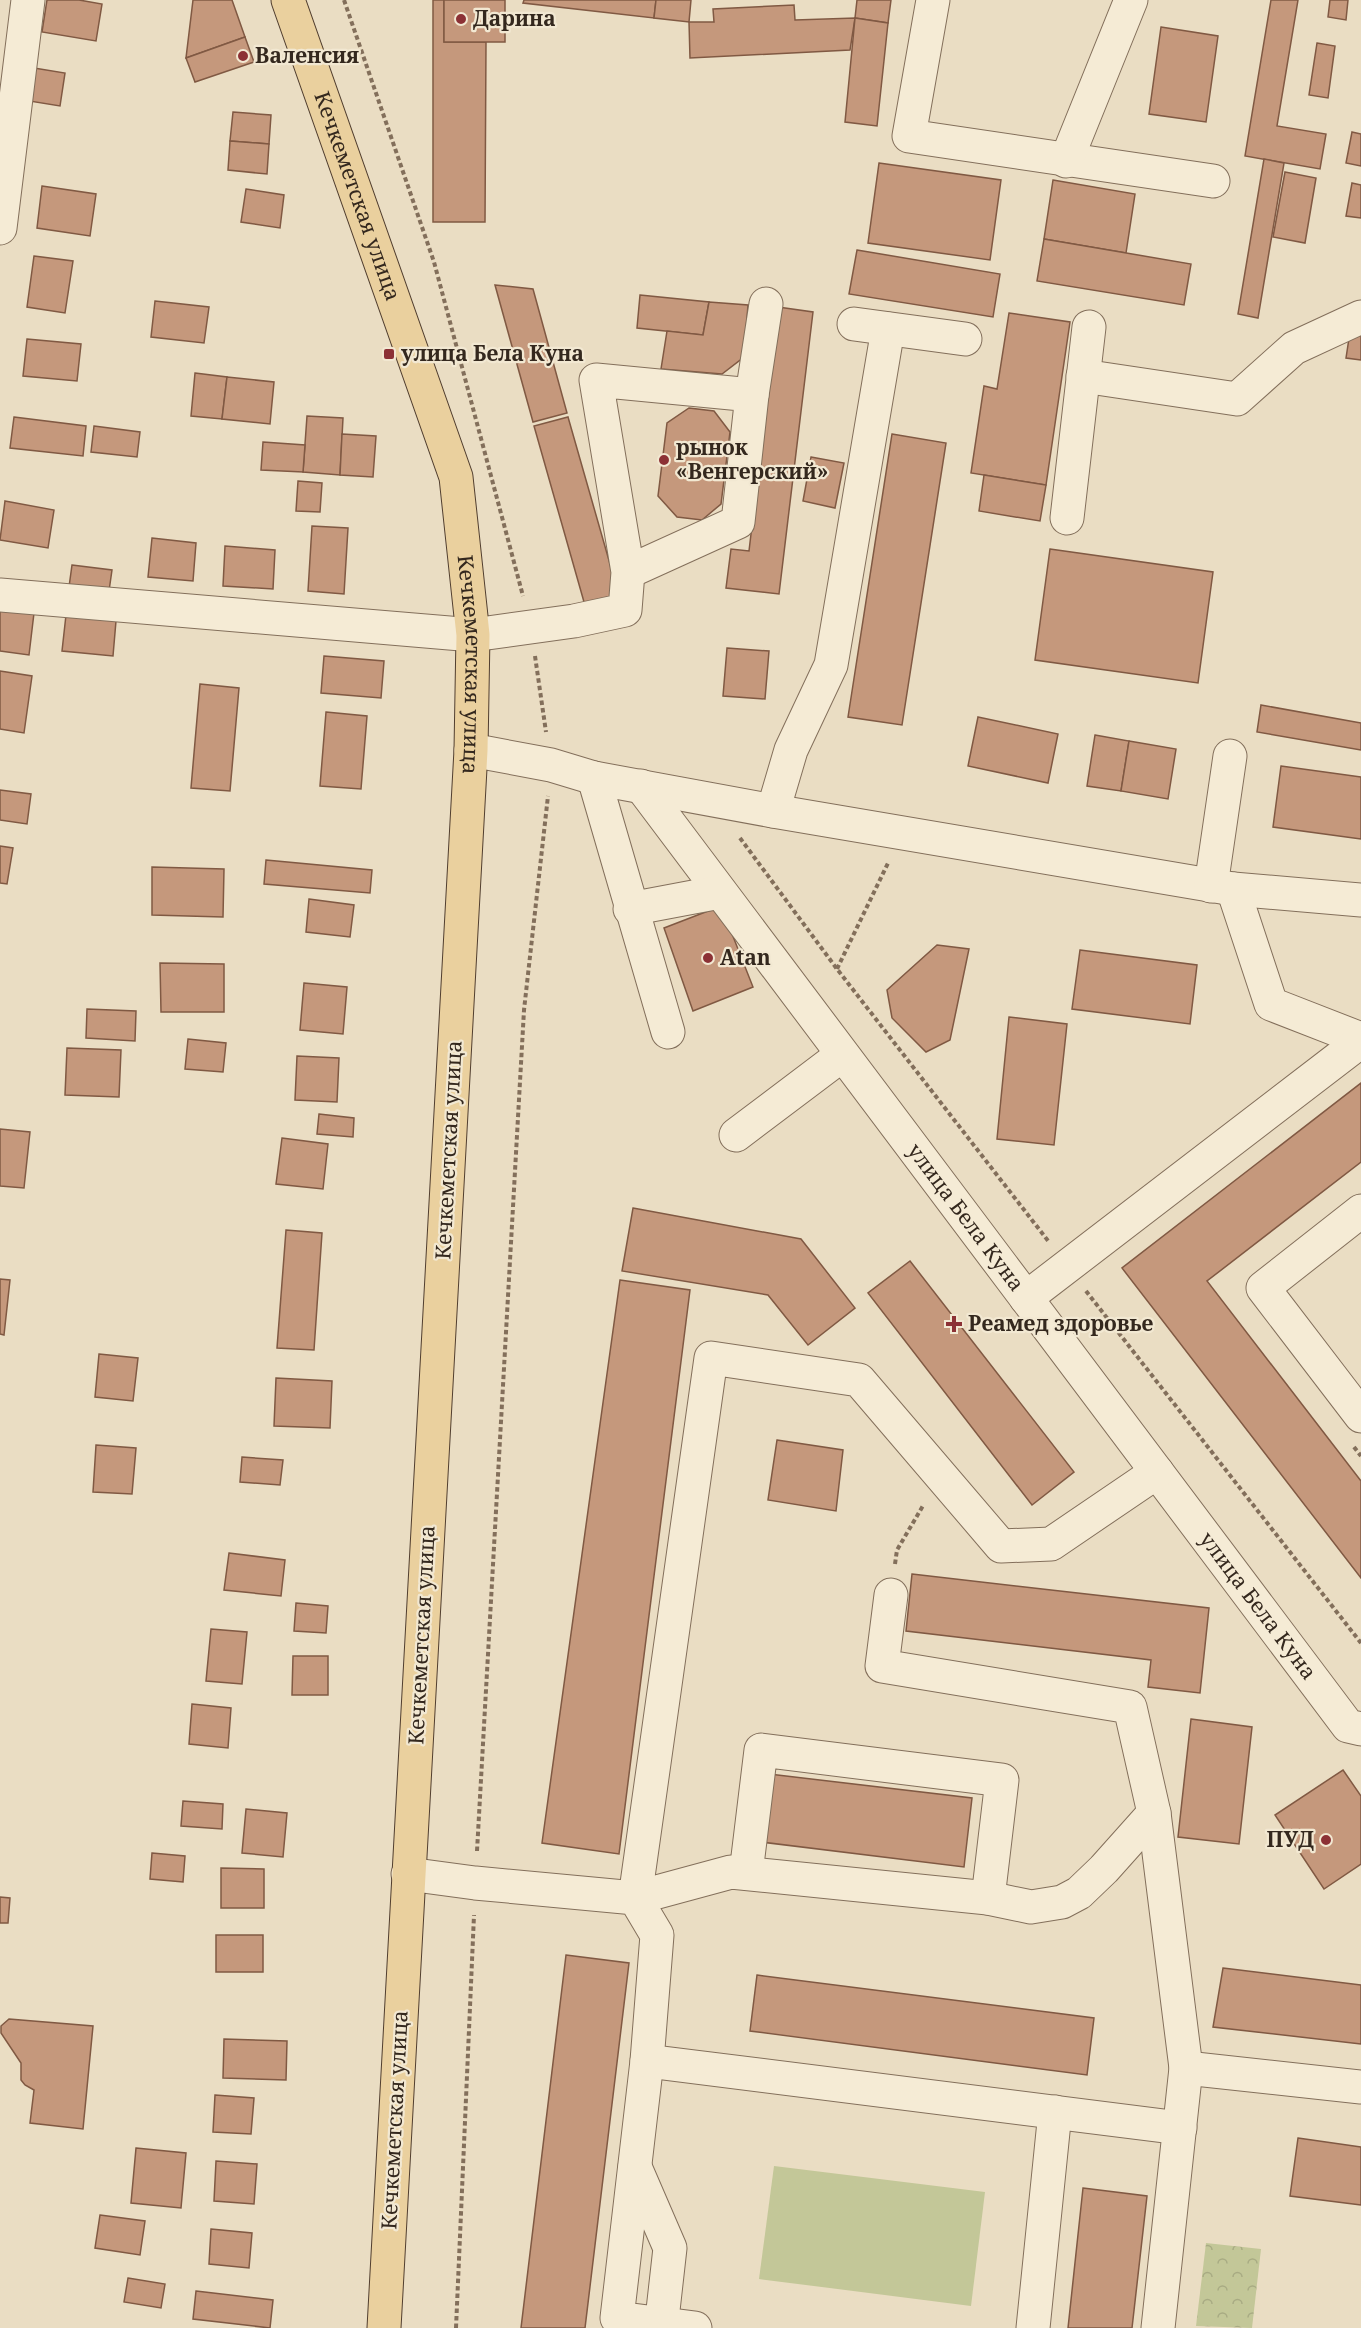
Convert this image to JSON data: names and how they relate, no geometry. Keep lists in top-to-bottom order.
{
  "streets": {
    "main road": ["Кечкеметская улица"],
    "street": ["улица Бела Куна"]
  },
  "places": {
    "other": [
      "Дарина",
      "Валенсия",
      "рынок «Венгерский»",
      "Аtan",
      "ПУД"
    ],
    "transit": ["улица Бела Куна"],
    "health": ["Реамед здоровье"]
  }
}
